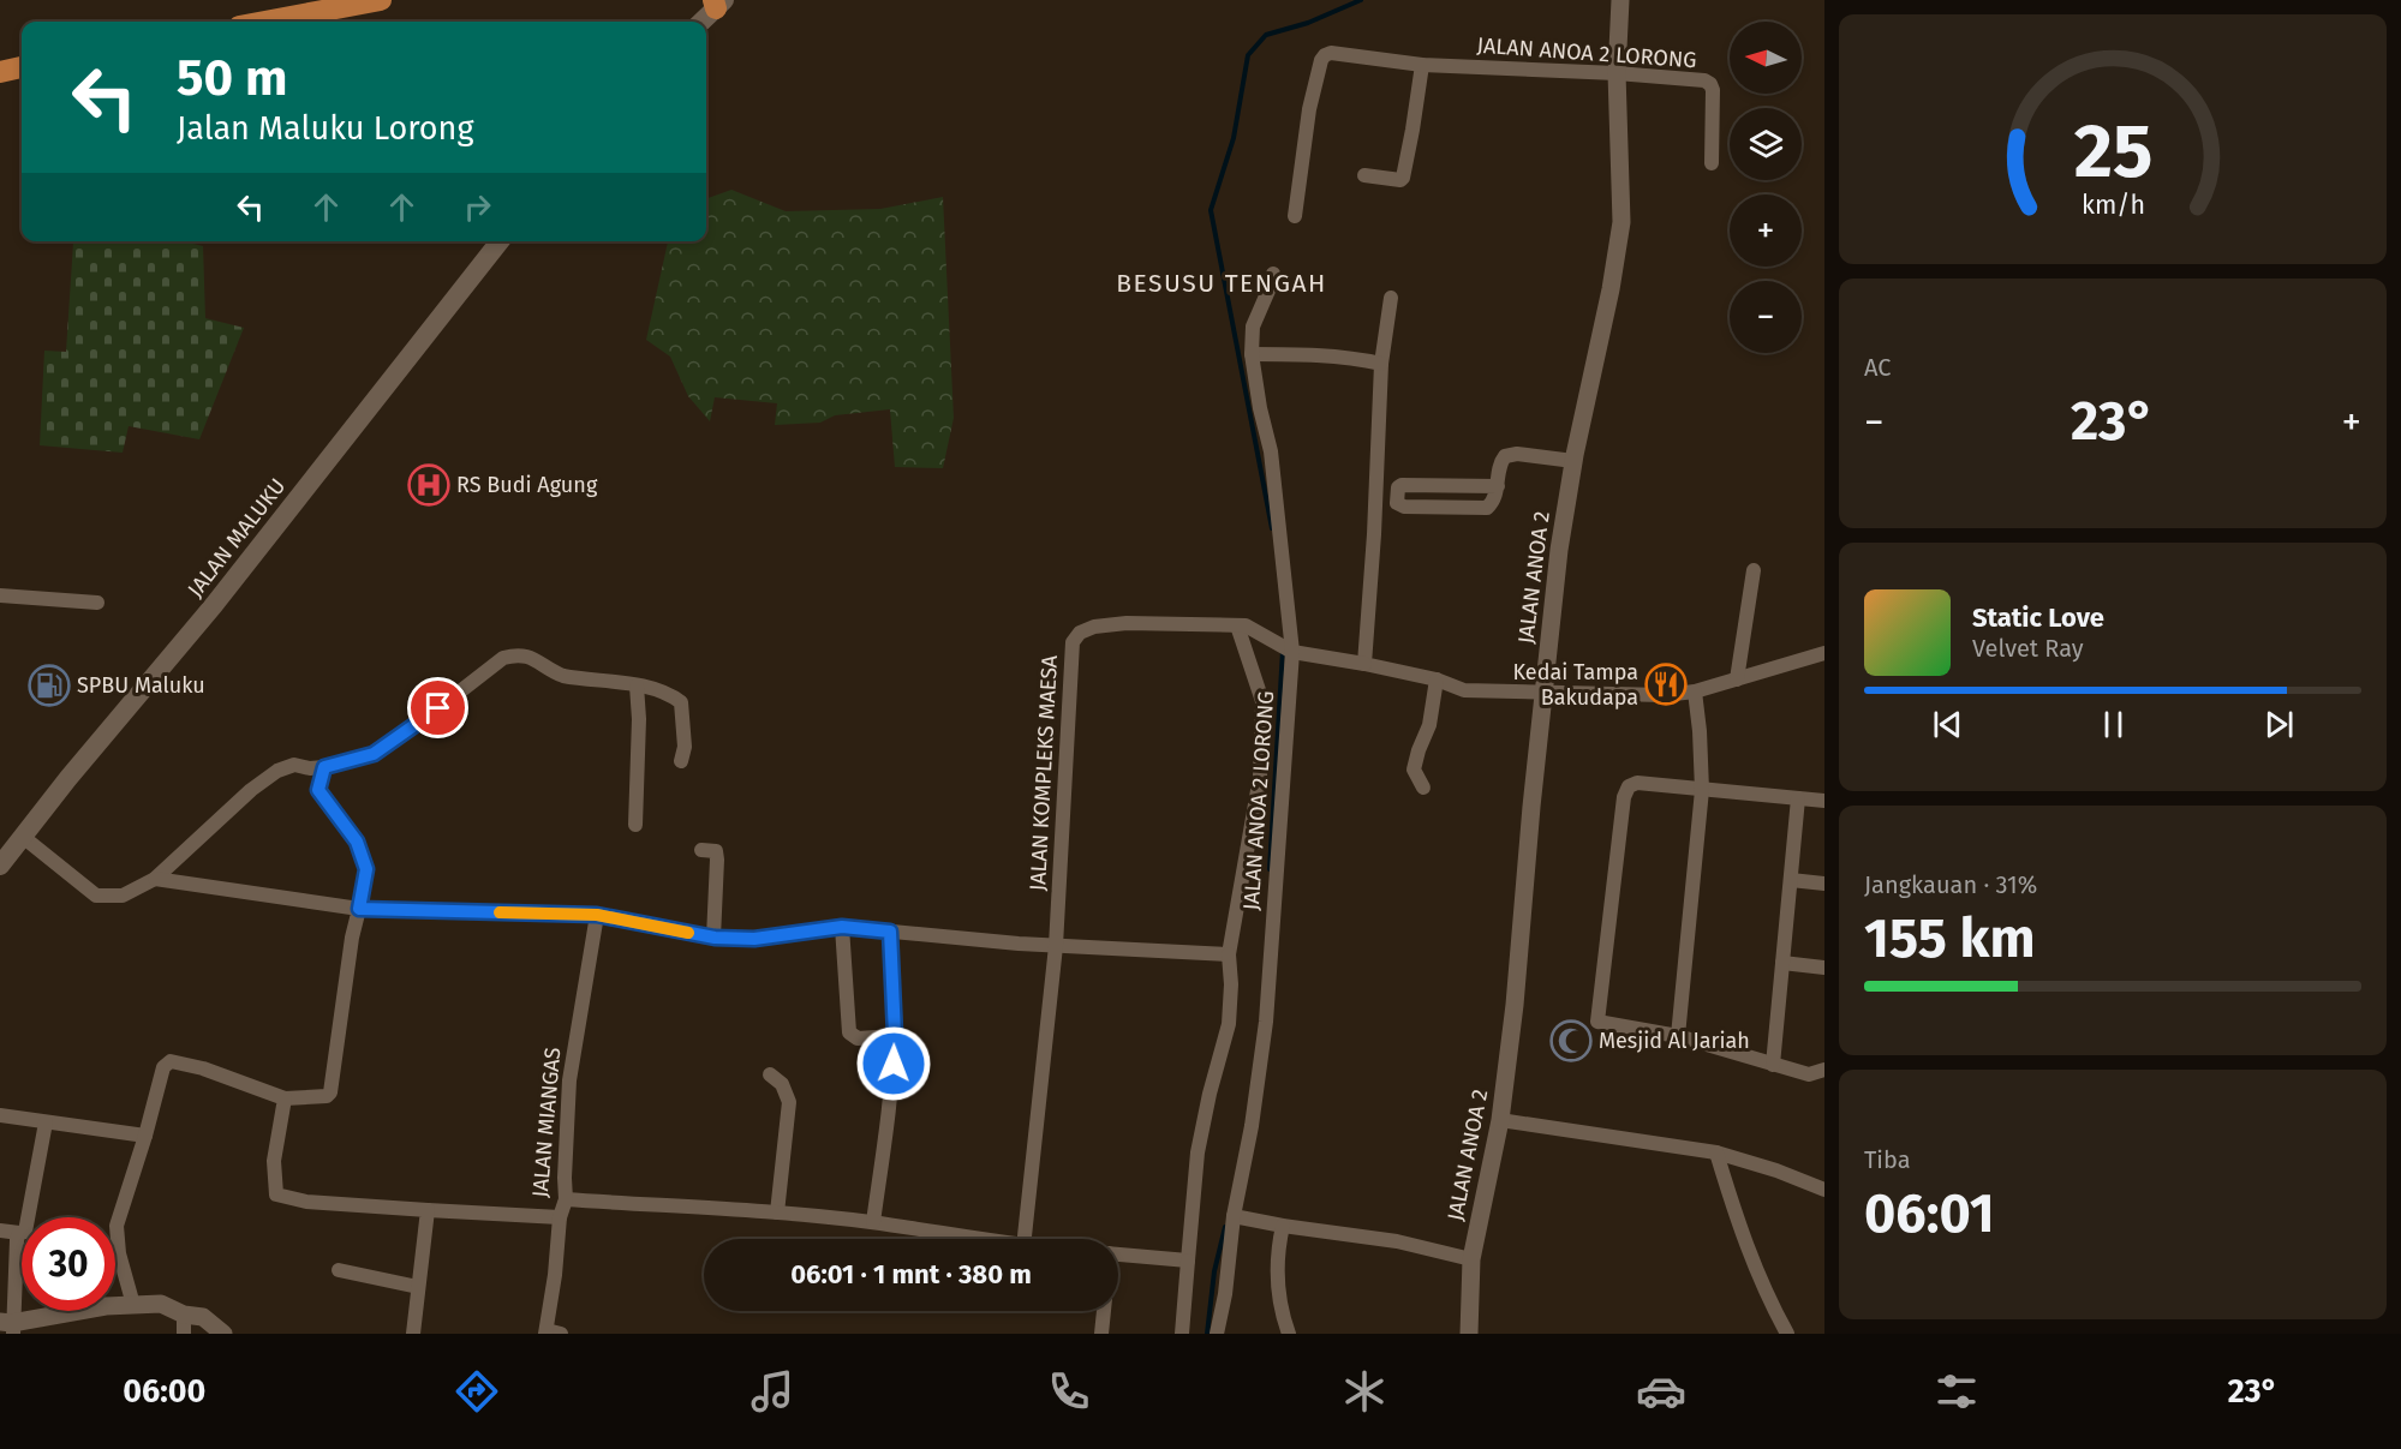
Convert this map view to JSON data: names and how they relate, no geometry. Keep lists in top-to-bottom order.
{
  "streets": {
    "main road": ["JALAN MALUKU"],
    "street": [
      "JALAN ANOA 2 LORONG",
      "JALAN ANOA 2",
      "JALAN KOMPLEKS MAESA",
      "JALAN MIANGAS"
    ]
  },
  "crossings": [
    ["JALAN ANOA 2 LORONG", "JALAN ANOA 2"]
  ],
  "districts": ["BESUSU TENGAH"],
  "places": {
    "hospital": ["RS Budi Agung"],
    "restaurant": ["Kedai Tampa Bakudapa"],
    "fuel station": ["SPBU Maluku"],
    "mosque": ["Mesjid Al Jariah"]
  },
  "north": "left",
  "page": {
    "map_buttons": ["+", "−"],
    "turn": ["50 m", "Jalan Maluku Lorong"],
    "tile": [
      "AC",
      ["Jangkauan · 31%", "155 km"],
      ["Tiba", "06:01"]
    ],
    "heat": ["−", "23°", "+"],
    "song": ["Static Love", "Velvet Ray"],
    "limit": "30",
    "trip": "06:01 · 1 mnt · 380 m",
    "tabs": ["06:00", "23°"],
    "gauge": ["25", "km/h"]
  }
}
